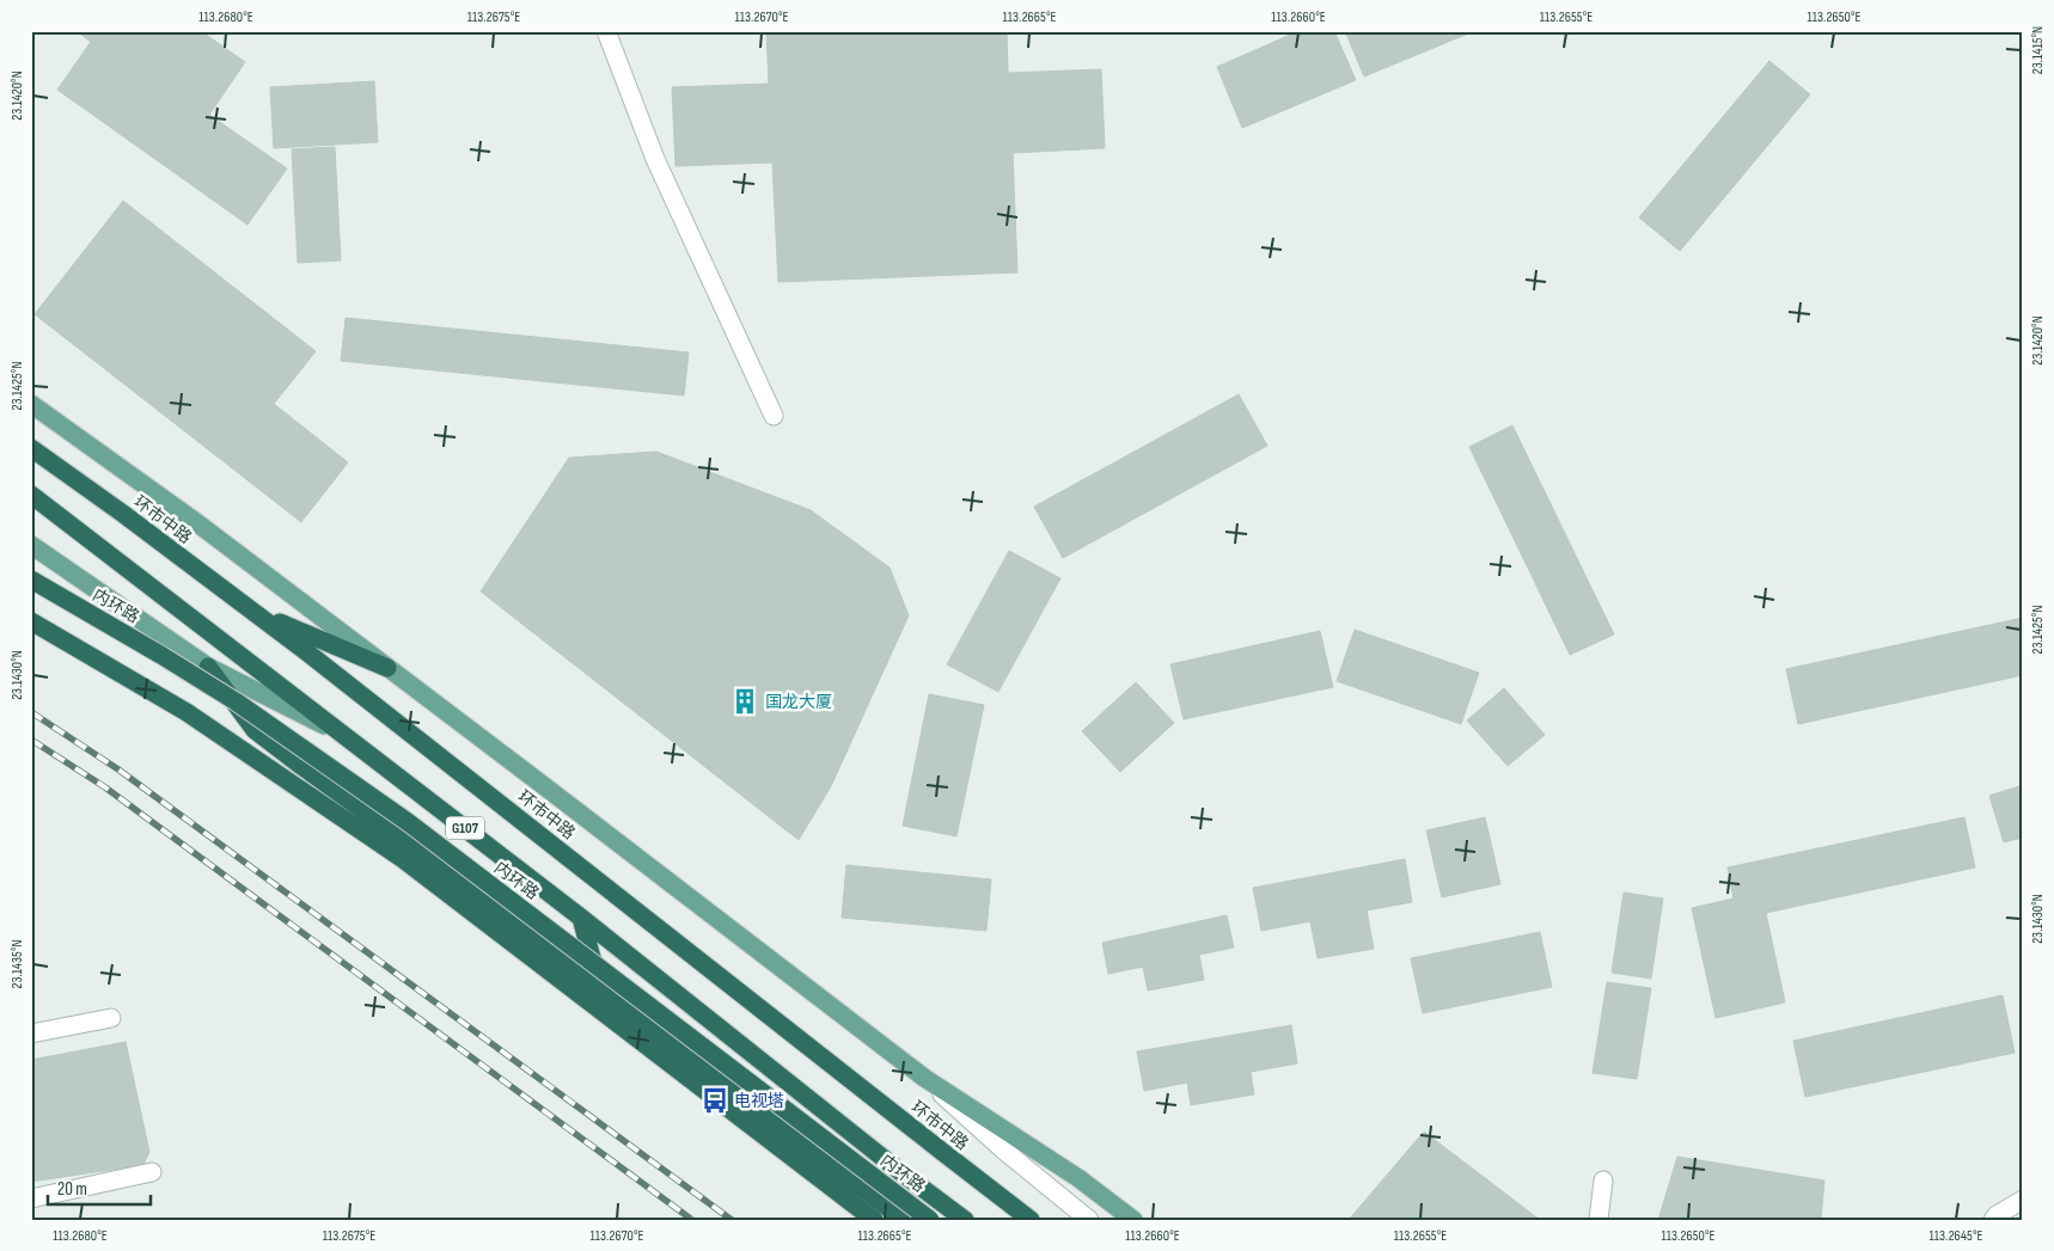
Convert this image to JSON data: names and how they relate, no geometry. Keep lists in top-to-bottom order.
{
  "streets": {
    "highway": ["环市中路", "内环路", "G107"]
  },
  "places": {
    "building": ["国龙大厦"],
    "bus stop": ["电视塔"]
  },
  "scale_bar": "20 m",
  "coordinates": [
    "113.2680°E",
    "113.2675°E",
    "113.2670°E",
    "113.2665°E",
    "113.2660°E",
    "113.2655°E",
    "113.2650°E",
    "23.1415°N",
    "23.1420°N",
    "23.1425°N",
    "23.1430°N",
    "23.1435°N",
    "113.2645°E"
  ]
}
